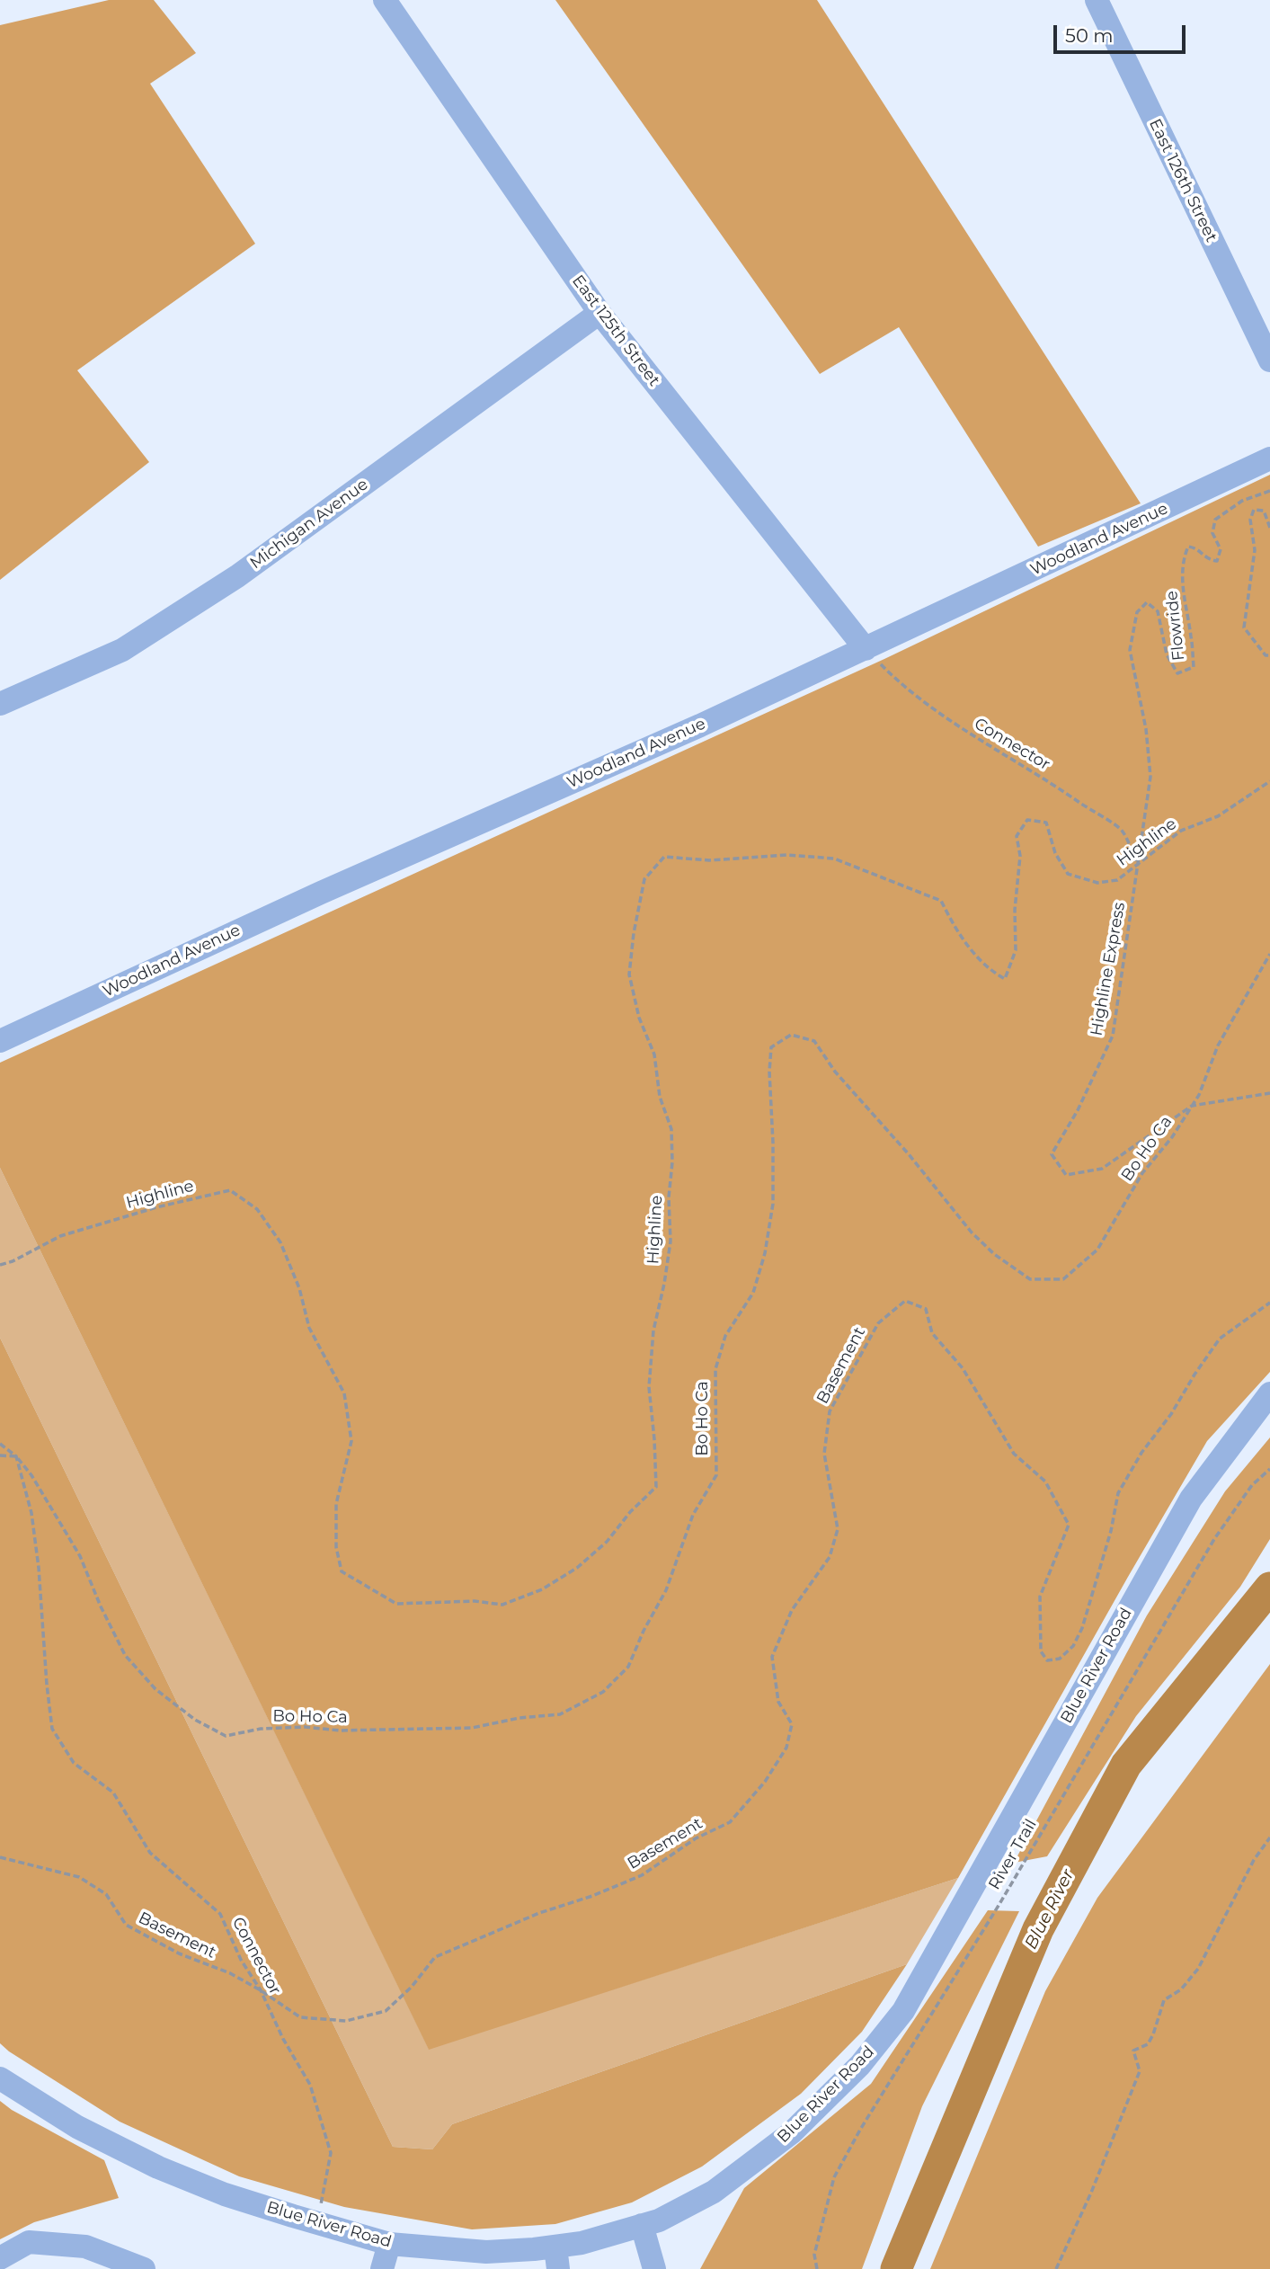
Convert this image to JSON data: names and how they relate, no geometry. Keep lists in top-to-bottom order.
{
  "streets": {
    "street": [
      "East 126th Street",
      "East 125th Street",
      "Michigan Avenue",
      "Woodland Avenue",
      "Blue River Road"
    ],
    "path": [
      "Flowride",
      "Connector",
      "Highline",
      "Highline Express",
      "Bo Ho Ca",
      "Basement",
      "River Trail"
    ]
  },
  "crossings": [
    ["East 125th Street", "Michigan Avenue"],
    ["East 125th Street", "Woodland Avenue"],
    ["East 125th Street", "Connector"],
    ["Woodland Avenue", "Connector"],
    ["Flowride", "Connector"],
    ["Flowride", "Highline"],
    ["Flowride", "Highline Express"],
    ["Connector", "Highline"],
    ["Connector", "Highline Express"],
    ["Connector", "Bo Ho Ca"],
    ["Connector", "Basement"],
    ["Connector", "Blue River Road"],
    ["Highline", "Highline Express"],
    ["Highline Express", "Bo Ho Ca"]
  ],
  "water": ["Blue River"],
  "scale_bar": "50 m"
}
